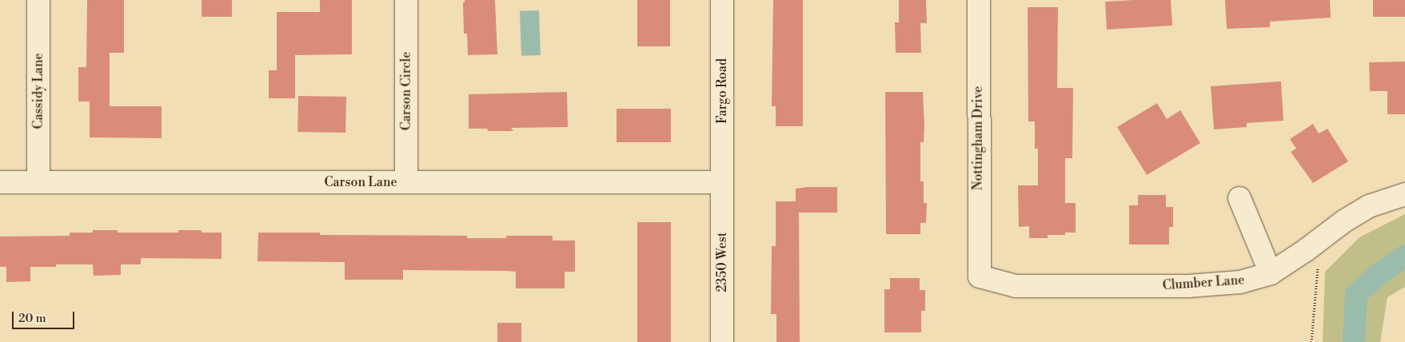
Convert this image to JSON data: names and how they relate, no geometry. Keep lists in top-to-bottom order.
{
  "streets": {
    "street": [
      "Cassidy Lane",
      "Carson Circle",
      "Fargo Road",
      "Nottingham Drive",
      "Carson Lane",
      "2350 West",
      "Clumber Lane"
    ]
  },
  "crossings": [
    ["Cassidy Lane", "Carson Lane"],
    ["Carson Circle", "Carson Lane"],
    ["Fargo Road", "Carson Lane"],
    ["Fargo Road", "2350 West"],
    ["Nottingham Drive", "Clumber Lane"],
    ["Carson Lane", "2350 West"]
  ],
  "scale_bar": "20 m"
}
